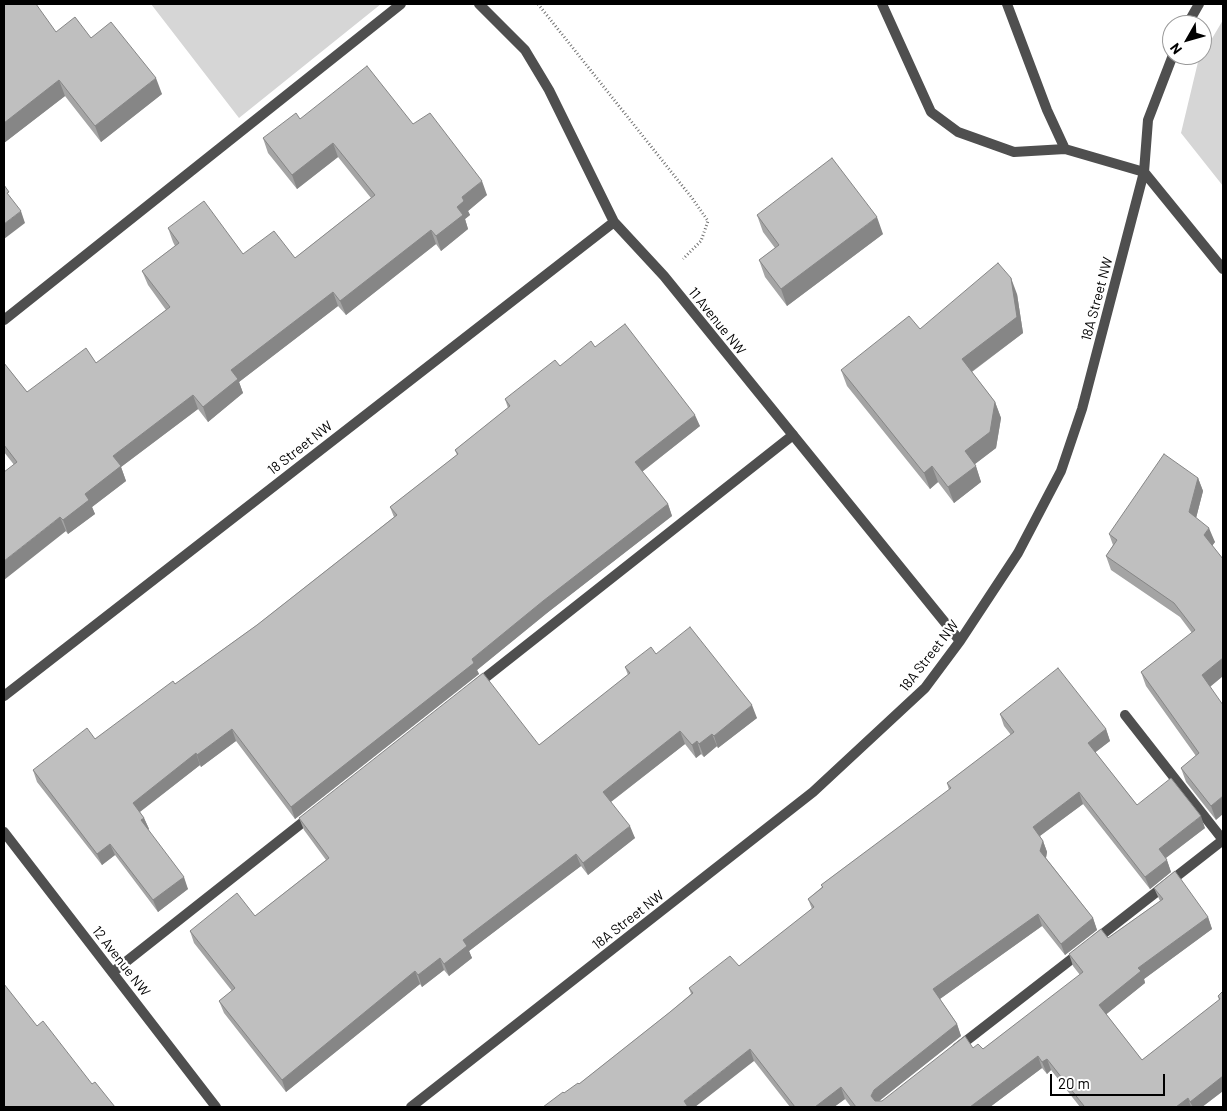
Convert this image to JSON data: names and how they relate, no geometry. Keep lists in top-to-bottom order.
{
  "streets": {
    "street": [
      "18A Street NW",
      "11 Avenue NW",
      "18 Street NW",
      "12 Avenue NW"
    ]
  },
  "crossings": [
    ["18A Street NW", "11 Avenue NW"],
    ["11 Avenue NW", "18 Street NW"]
  ],
  "scale_bar": "20 m",
  "north": "bottom left"
}
